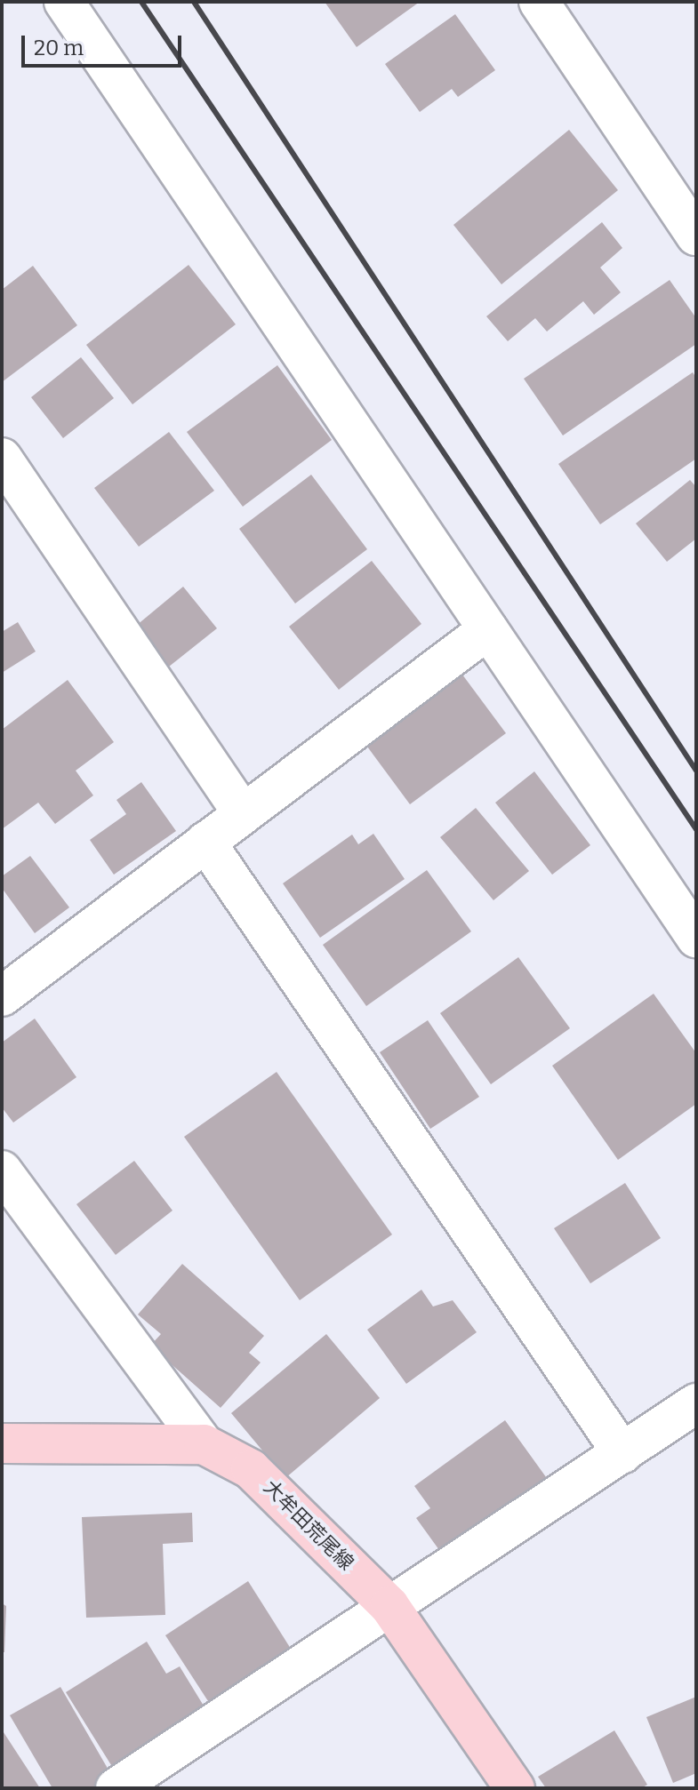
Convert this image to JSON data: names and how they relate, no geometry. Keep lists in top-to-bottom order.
{
  "streets": {
    "main road": ["大牟田荒尾線"]
  },
  "scale_bar": "20 m"
}
